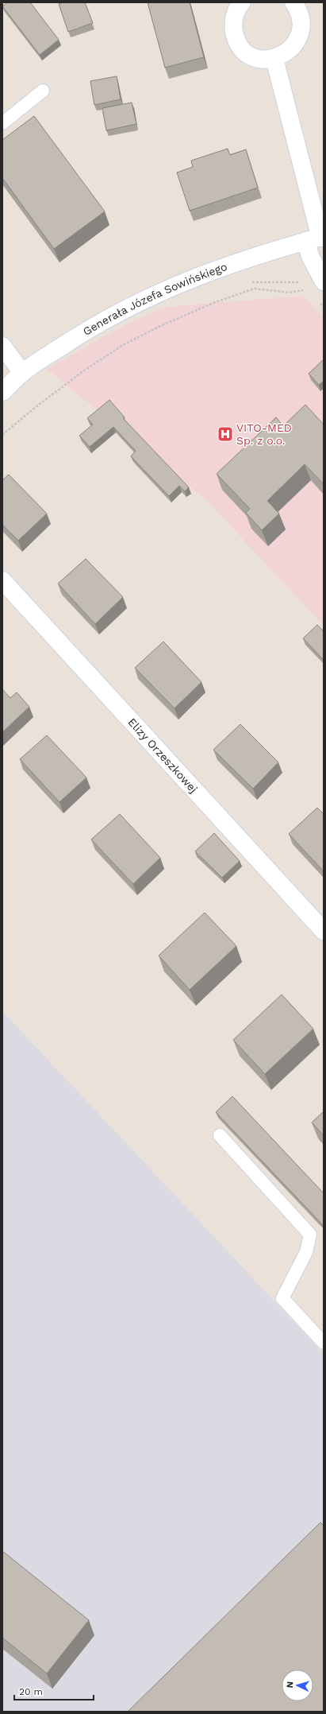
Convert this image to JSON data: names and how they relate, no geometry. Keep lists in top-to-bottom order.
{
  "streets": {
    "street": ["Generała Józefa Sowińskiego", "Elizy Orzeszkowej"]
  },
  "places": {
    "hospital": ["VITO-MED Sp. z o.o."]
  },
  "scale_bar": "20 m",
  "north": "left"
}
